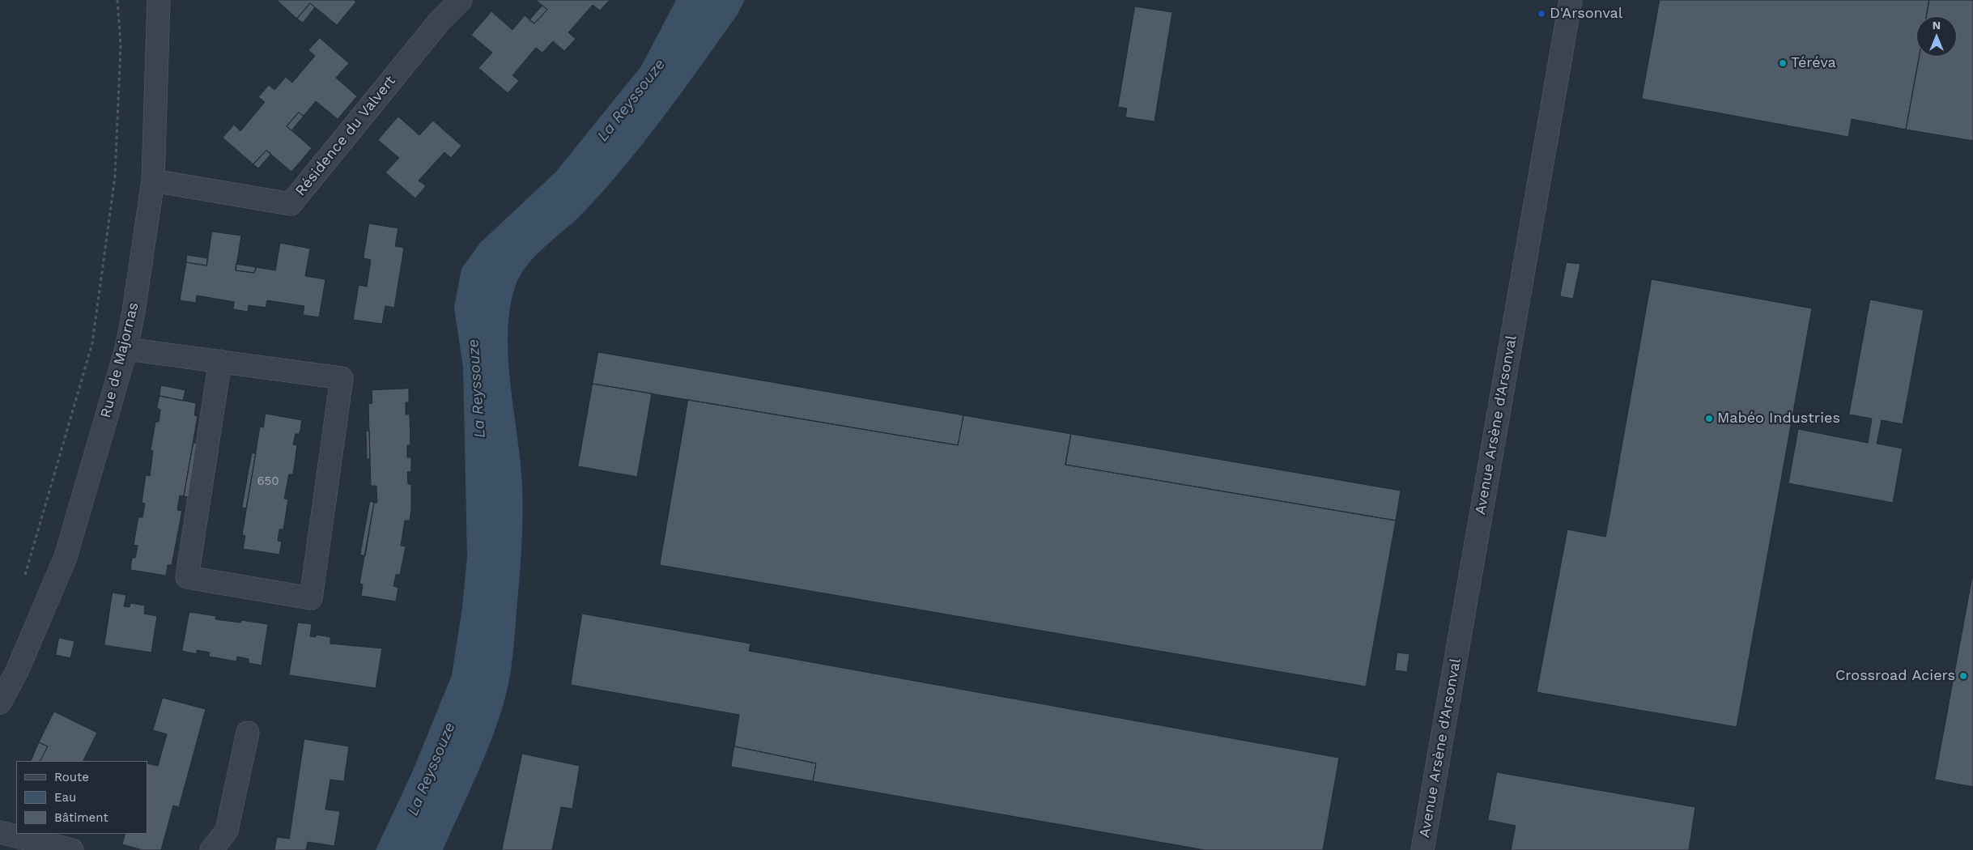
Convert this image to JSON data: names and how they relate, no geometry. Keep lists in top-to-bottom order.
{
  "streets": {
    "street": ["Résidence du Valvert", "Rue de Majornas", "Avenue Arsène d'Arsonval"]
  },
  "crossings": [
    ["Résidence du Valvert", "Rue de Majornas"]
  ],
  "water": ["La Reyssouze"],
  "places": [
    "D'Arsonval",
    "Téréva",
    "Mabéo Industries",
    "Crossroad Aciers"
  ],
  "house_numbers": ["650"],
  "legend": ["Route", "Eau", "Bâtiment"],
  "north": "top"
}
